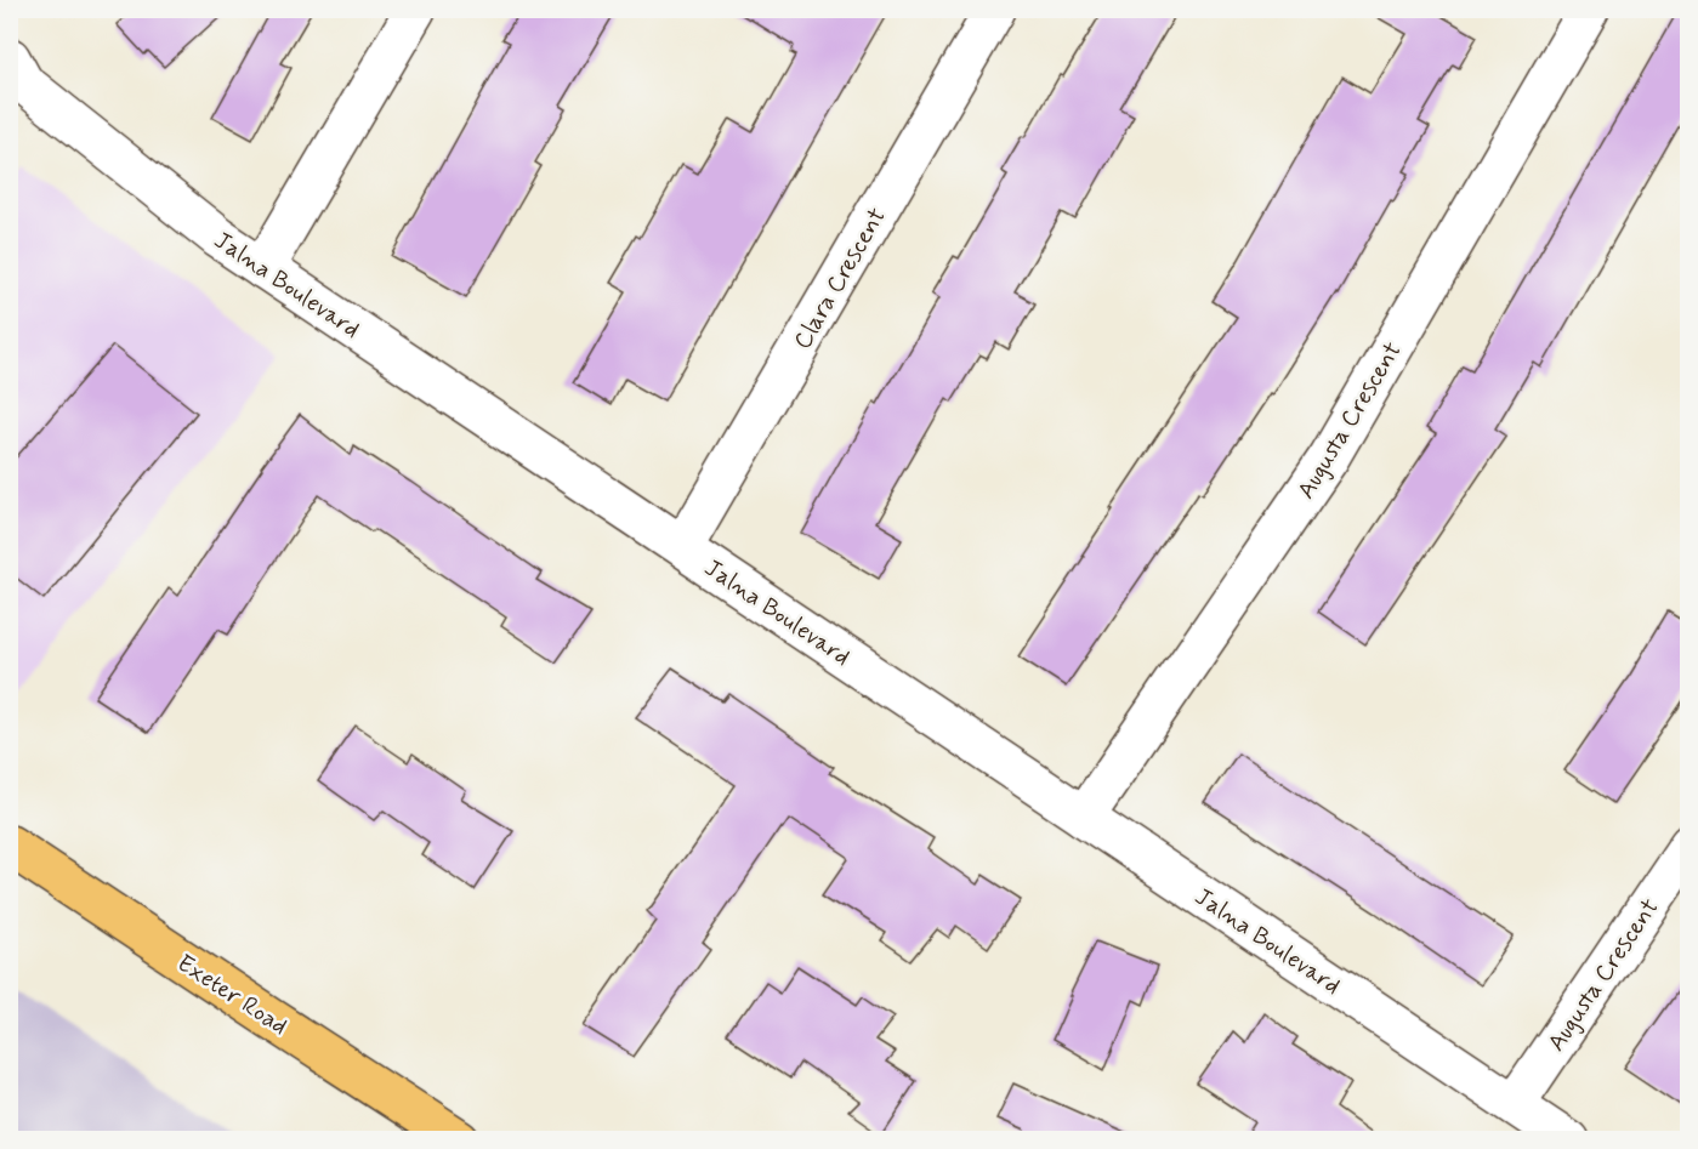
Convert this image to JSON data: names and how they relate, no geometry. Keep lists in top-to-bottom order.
{
  "streets": {
    "main road": ["Exeter Road"],
    "street": ["Clara Crescent", "Jalna Boulevard", "Augusta Crescent"]
  },
  "crossings": [
    ["Clara Crescent", "Jalna Boulevard"],
    ["Jalna Boulevard", "Augusta Crescent"]
  ]
}
